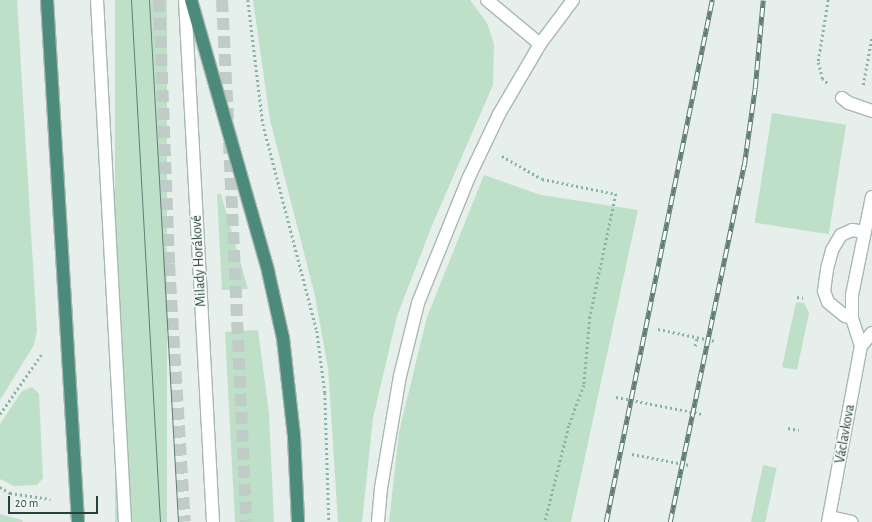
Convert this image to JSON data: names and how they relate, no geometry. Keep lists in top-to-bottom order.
{
  "streets": {
    "main road": ["Milady Horákové", "Václavkova"]
  },
  "scale_bar": "20 m"
}
